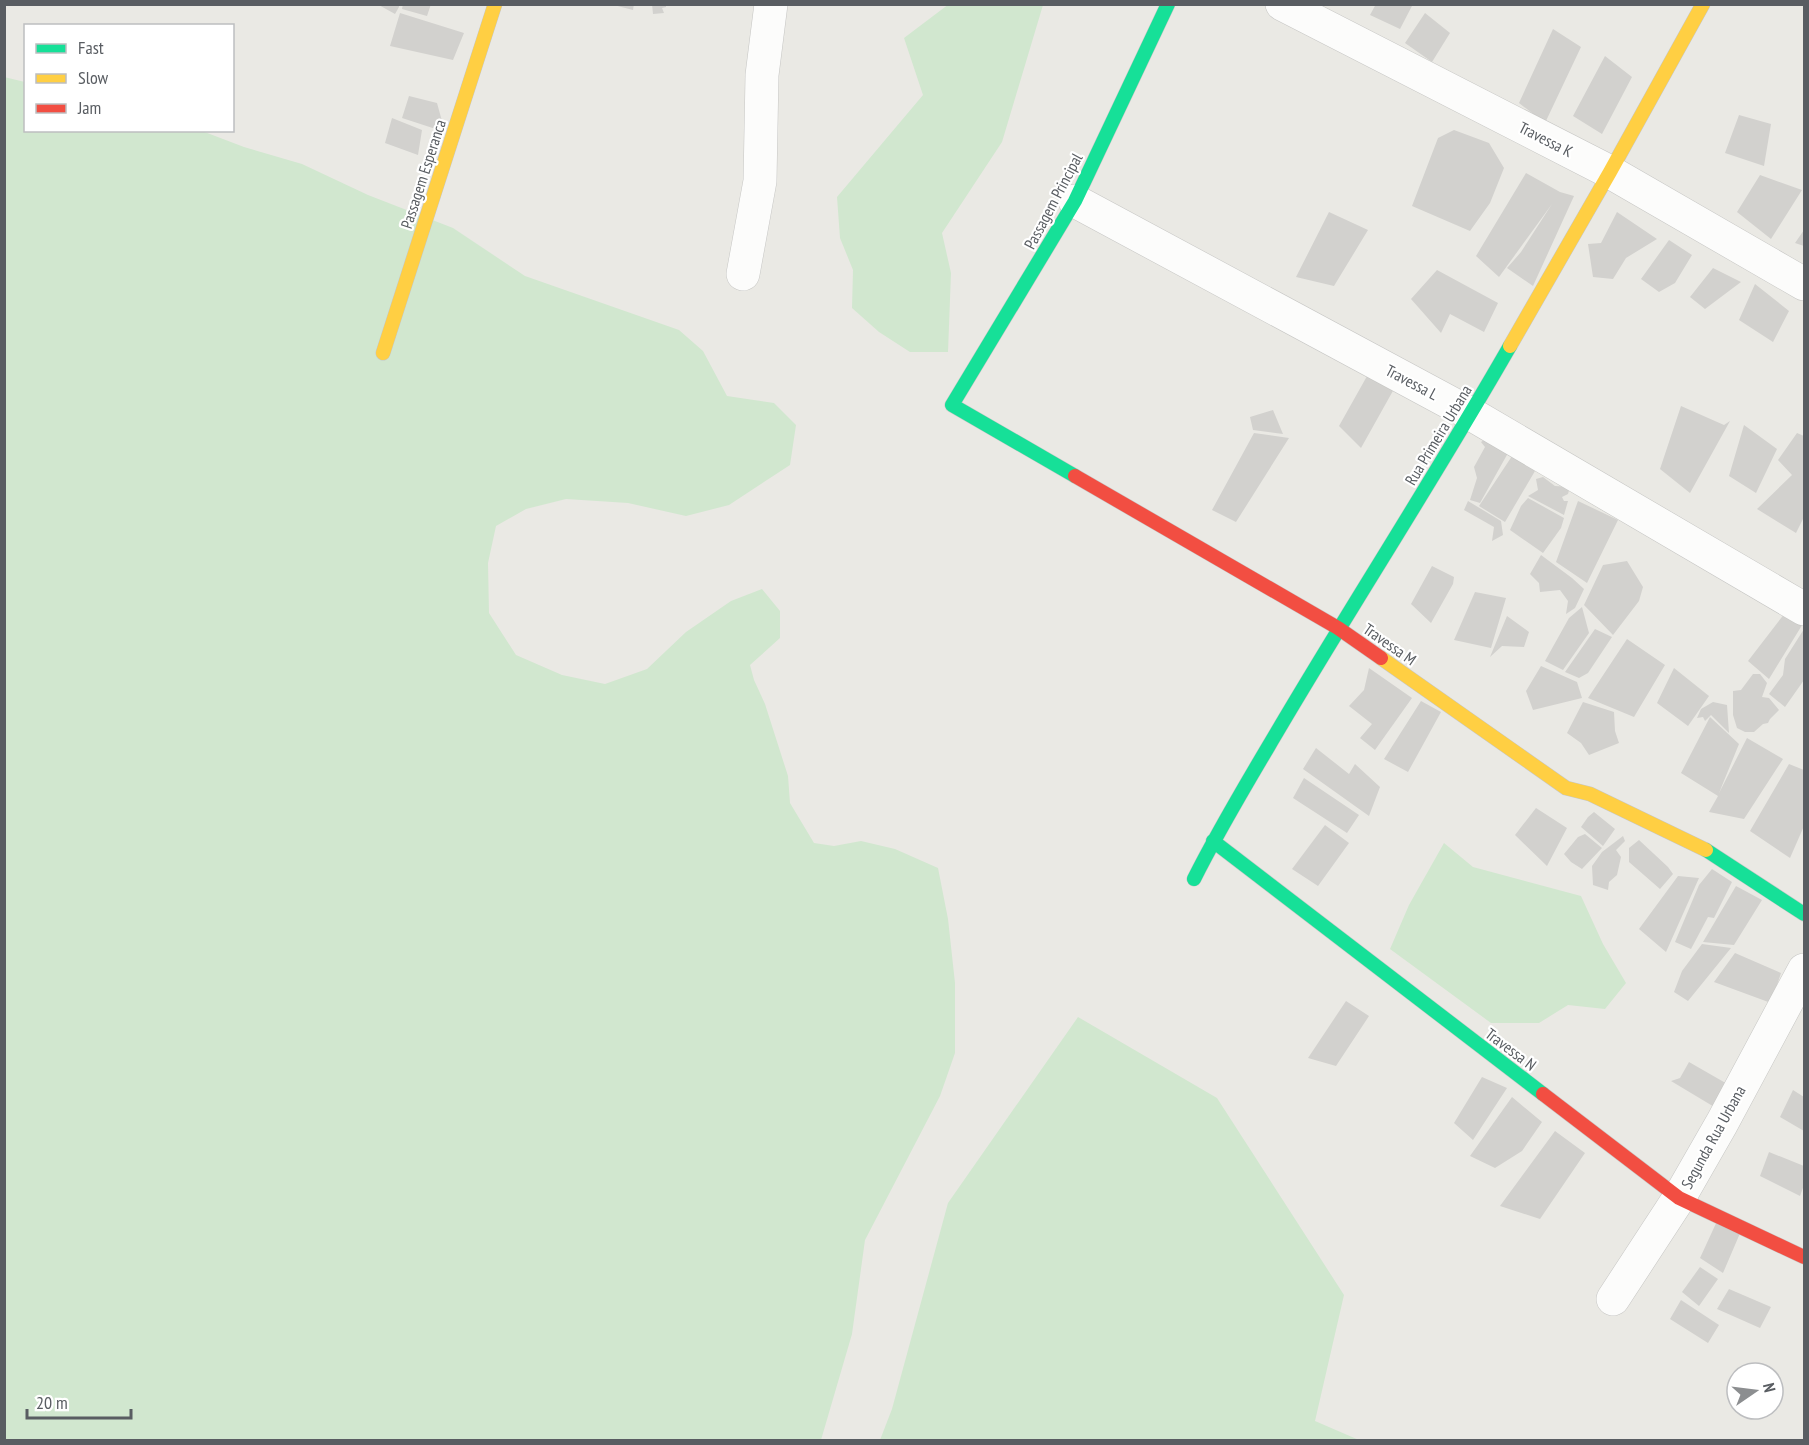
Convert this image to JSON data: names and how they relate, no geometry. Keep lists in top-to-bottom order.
{
  "streets": {
    "street": [
      "Travessa K",
      "Passagem Esperanca",
      "Passagem Principal",
      "Travessa L",
      "Rua Primeira Urbana",
      "Travessa M",
      "Travessa N",
      "Segunda Rua Urbana"
    ]
  },
  "crossings": [
    ["Travessa K", "Rua Primeira Urbana"],
    ["Passagem Principal", "Travessa L"],
    ["Passagem Principal", "Travessa M"],
    ["Travessa L", "Rua Primeira Urbana"],
    ["Rua Primeira Urbana", "Travessa M"],
    ["Rua Primeira Urbana", "Travessa N"],
    ["Travessa N", "Segunda Rua Urbana"]
  ],
  "legend": ["Fast", "Slow", "Jam"],
  "scale_bar": "20 m",
  "north": "right"
}
